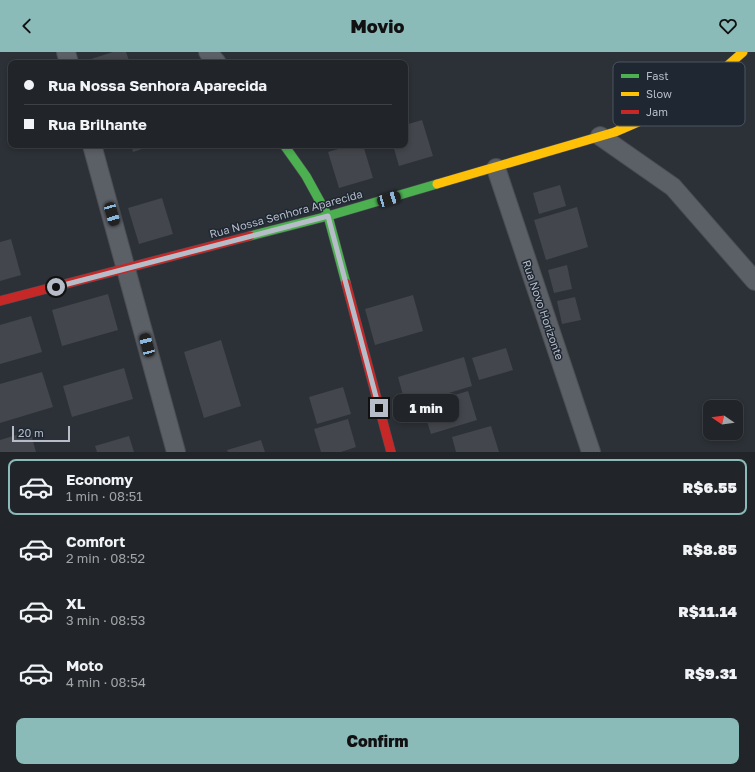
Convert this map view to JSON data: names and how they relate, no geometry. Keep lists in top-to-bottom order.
{
  "streets": {
    "street": ["Rua Nossa Senhora Aparecida", "Rua Novo Horizonte"]
  },
  "crossings": [
    ["Rua Nossa Senhora Aparecida", "Rua Novo Horizonte"]
  ],
  "legend": ["Fast", "Slow", "Jam"],
  "scale_bar": "20 m",
  "north": "left",
  "page": {
    "header": "Movio",
    "banner": ["Rua Nossa Senhora Aparecida", "Rua Brilhante"],
    "bubble": "1 min",
    "scale": "20 m",
    "list": [
      {
        "name": "Economy",
        "note": "1 min · 08:51",
        "value": "R$6.55"
      },
      {
        "name": "Comfort",
        "note": "2 min · 08:52",
        "value": "R$8.85"
      },
      {
        "name": "XL",
        "note": "3 min · 08:53",
        "value": "R$11.14"
      },
      {
        "name": "Moto",
        "note": "4 min · 08:54",
        "value": "R$9.31"
      }
    ],
    "buttons": "Confirm"
  }
}
